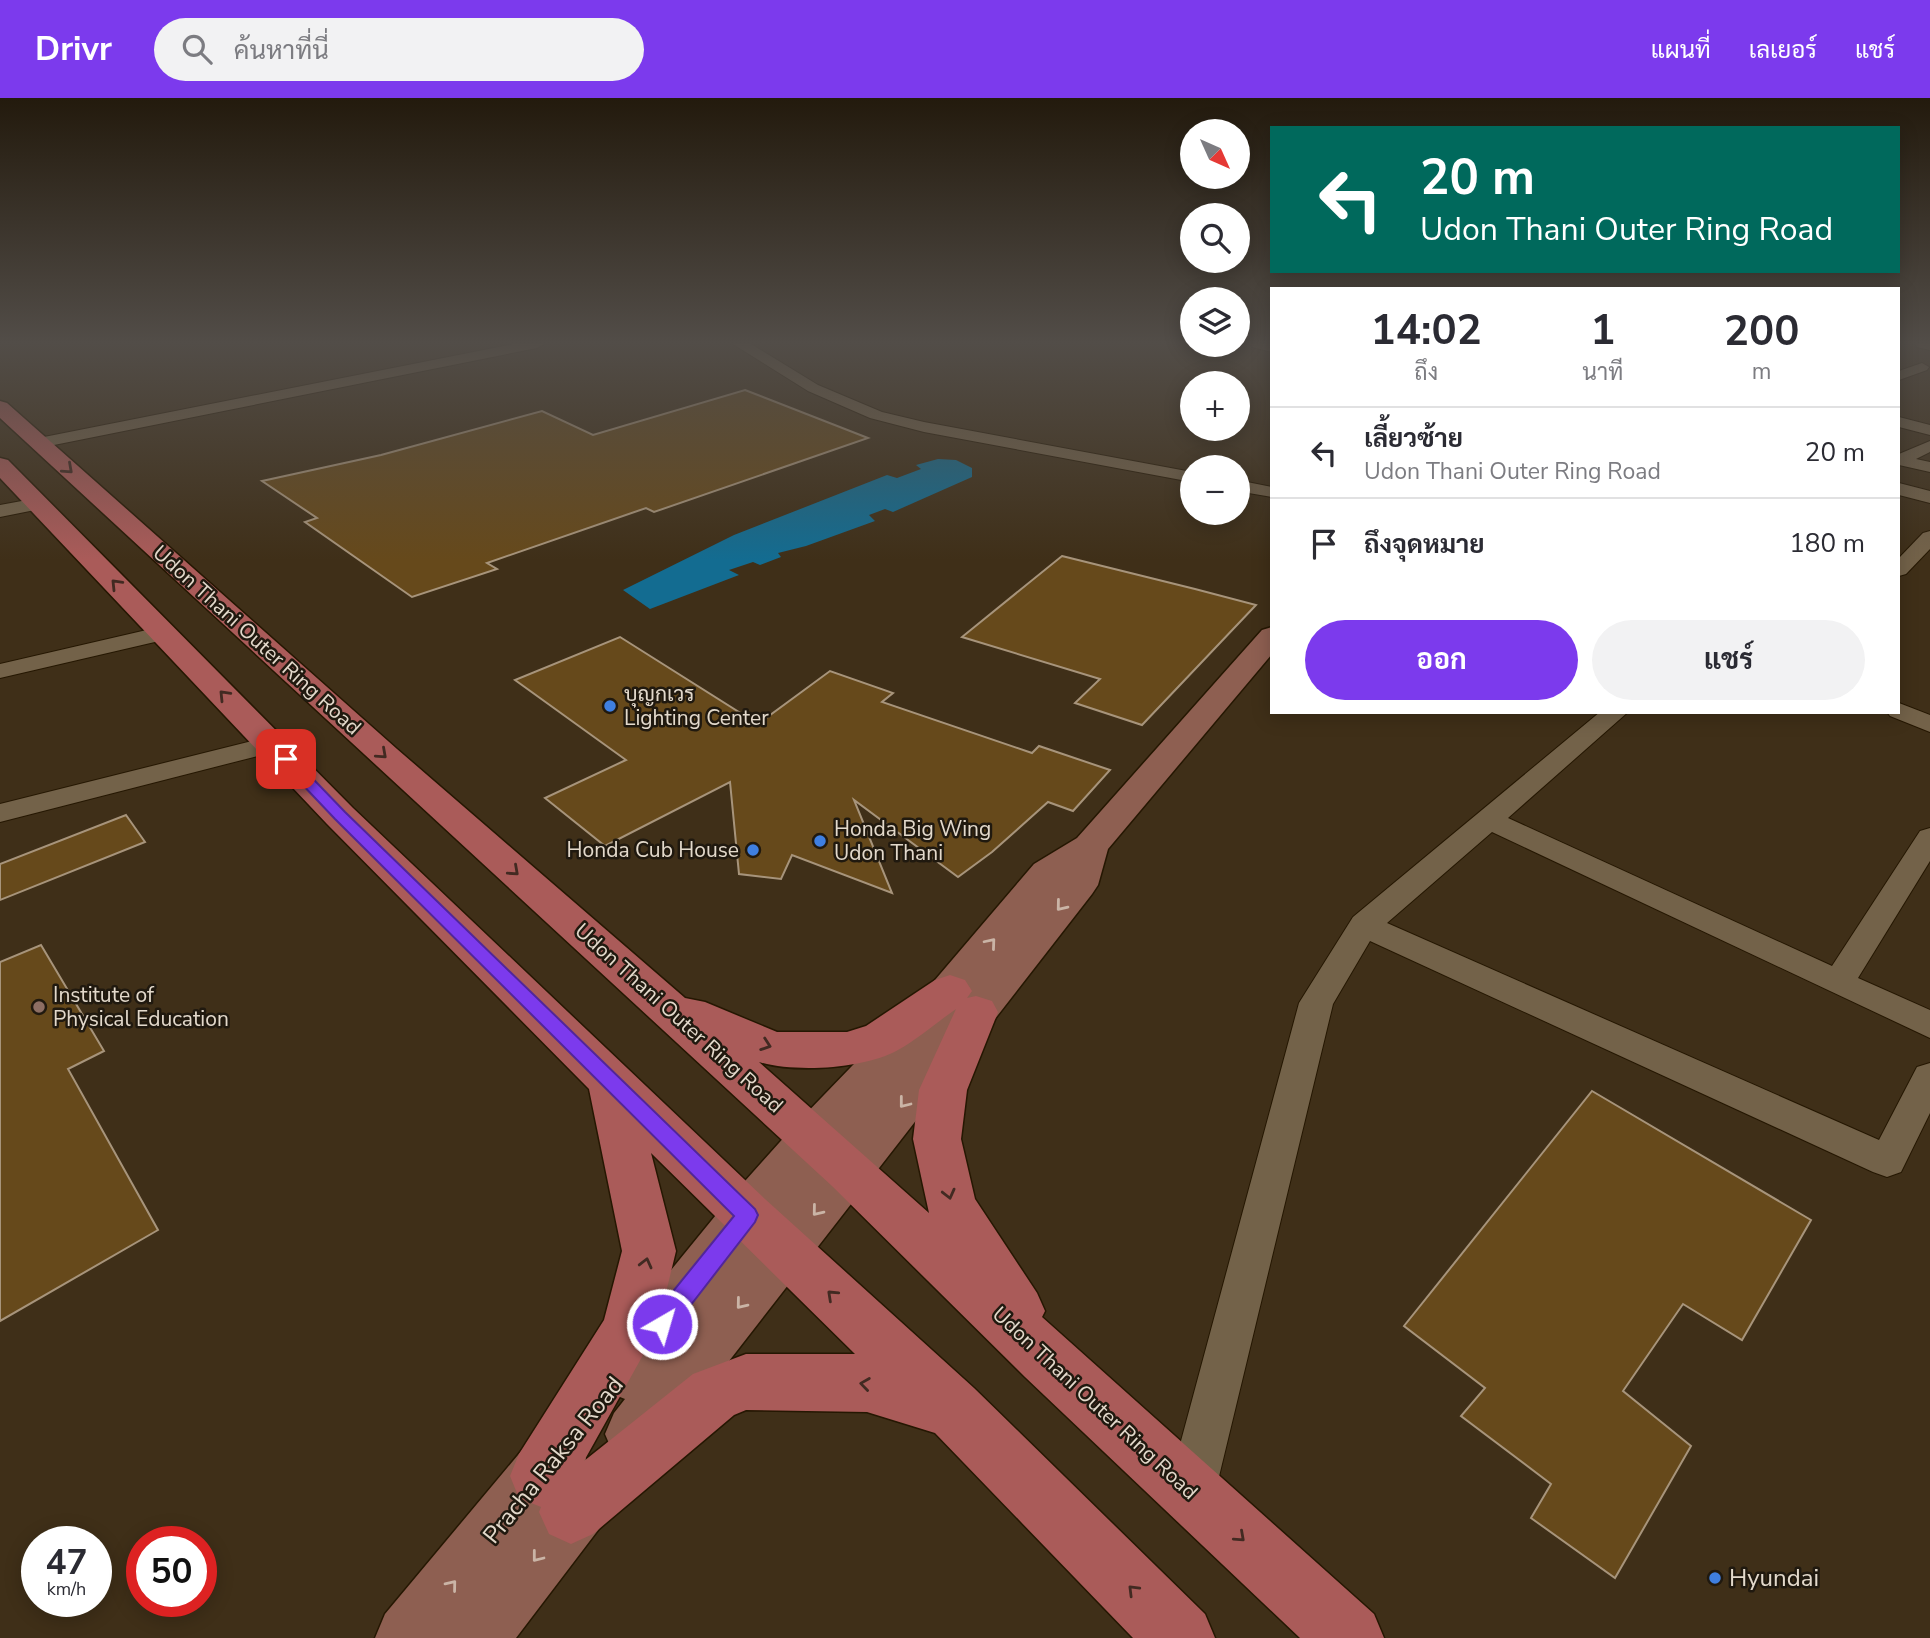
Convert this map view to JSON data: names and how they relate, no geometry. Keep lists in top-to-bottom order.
{
  "streets": {
    "main road": ["Udon Thani Outer Ring Road", "Pracha Raksa Road"]
  },
  "crossings": [
    ["Udon Thani Outer Ring Road", "Pracha Raksa Road"]
  ],
  "places": [
    "บุญกเวร Lighting Center",
    "Honda Big Wing Udon Thani",
    "Honda Cub House",
    "Institute of Physical Education",
    "Hyundai"
  ],
  "north": "bottom right",
  "page": {
    "header": "Drivr",
    "search": "ค้นหาที่นี่",
    "nav": ["แผนที่", "เลเยอร์", "แชร์"],
    "map_buttons": ["+", "−"],
    "turn": ["20 m", "Udon Thani Outer Ring Road"],
    "eta": [
      "14:02",
      "ถึง",
      "1",
      "นาที",
      "200",
      "m"
    ],
    "list": [
      {
        "name": "เลี้ยวซ้าย",
        "note": "Udon Thani Outer Ring Road",
        "value": "20 m"
      },
      {
        "name": "ถึงจุดหมาย",
        "value": "180 m"
      }
    ],
    "buttons": ["ออก", "แชร์"],
    "speed": "47 km/h",
    "limit": "50"
  }
}
